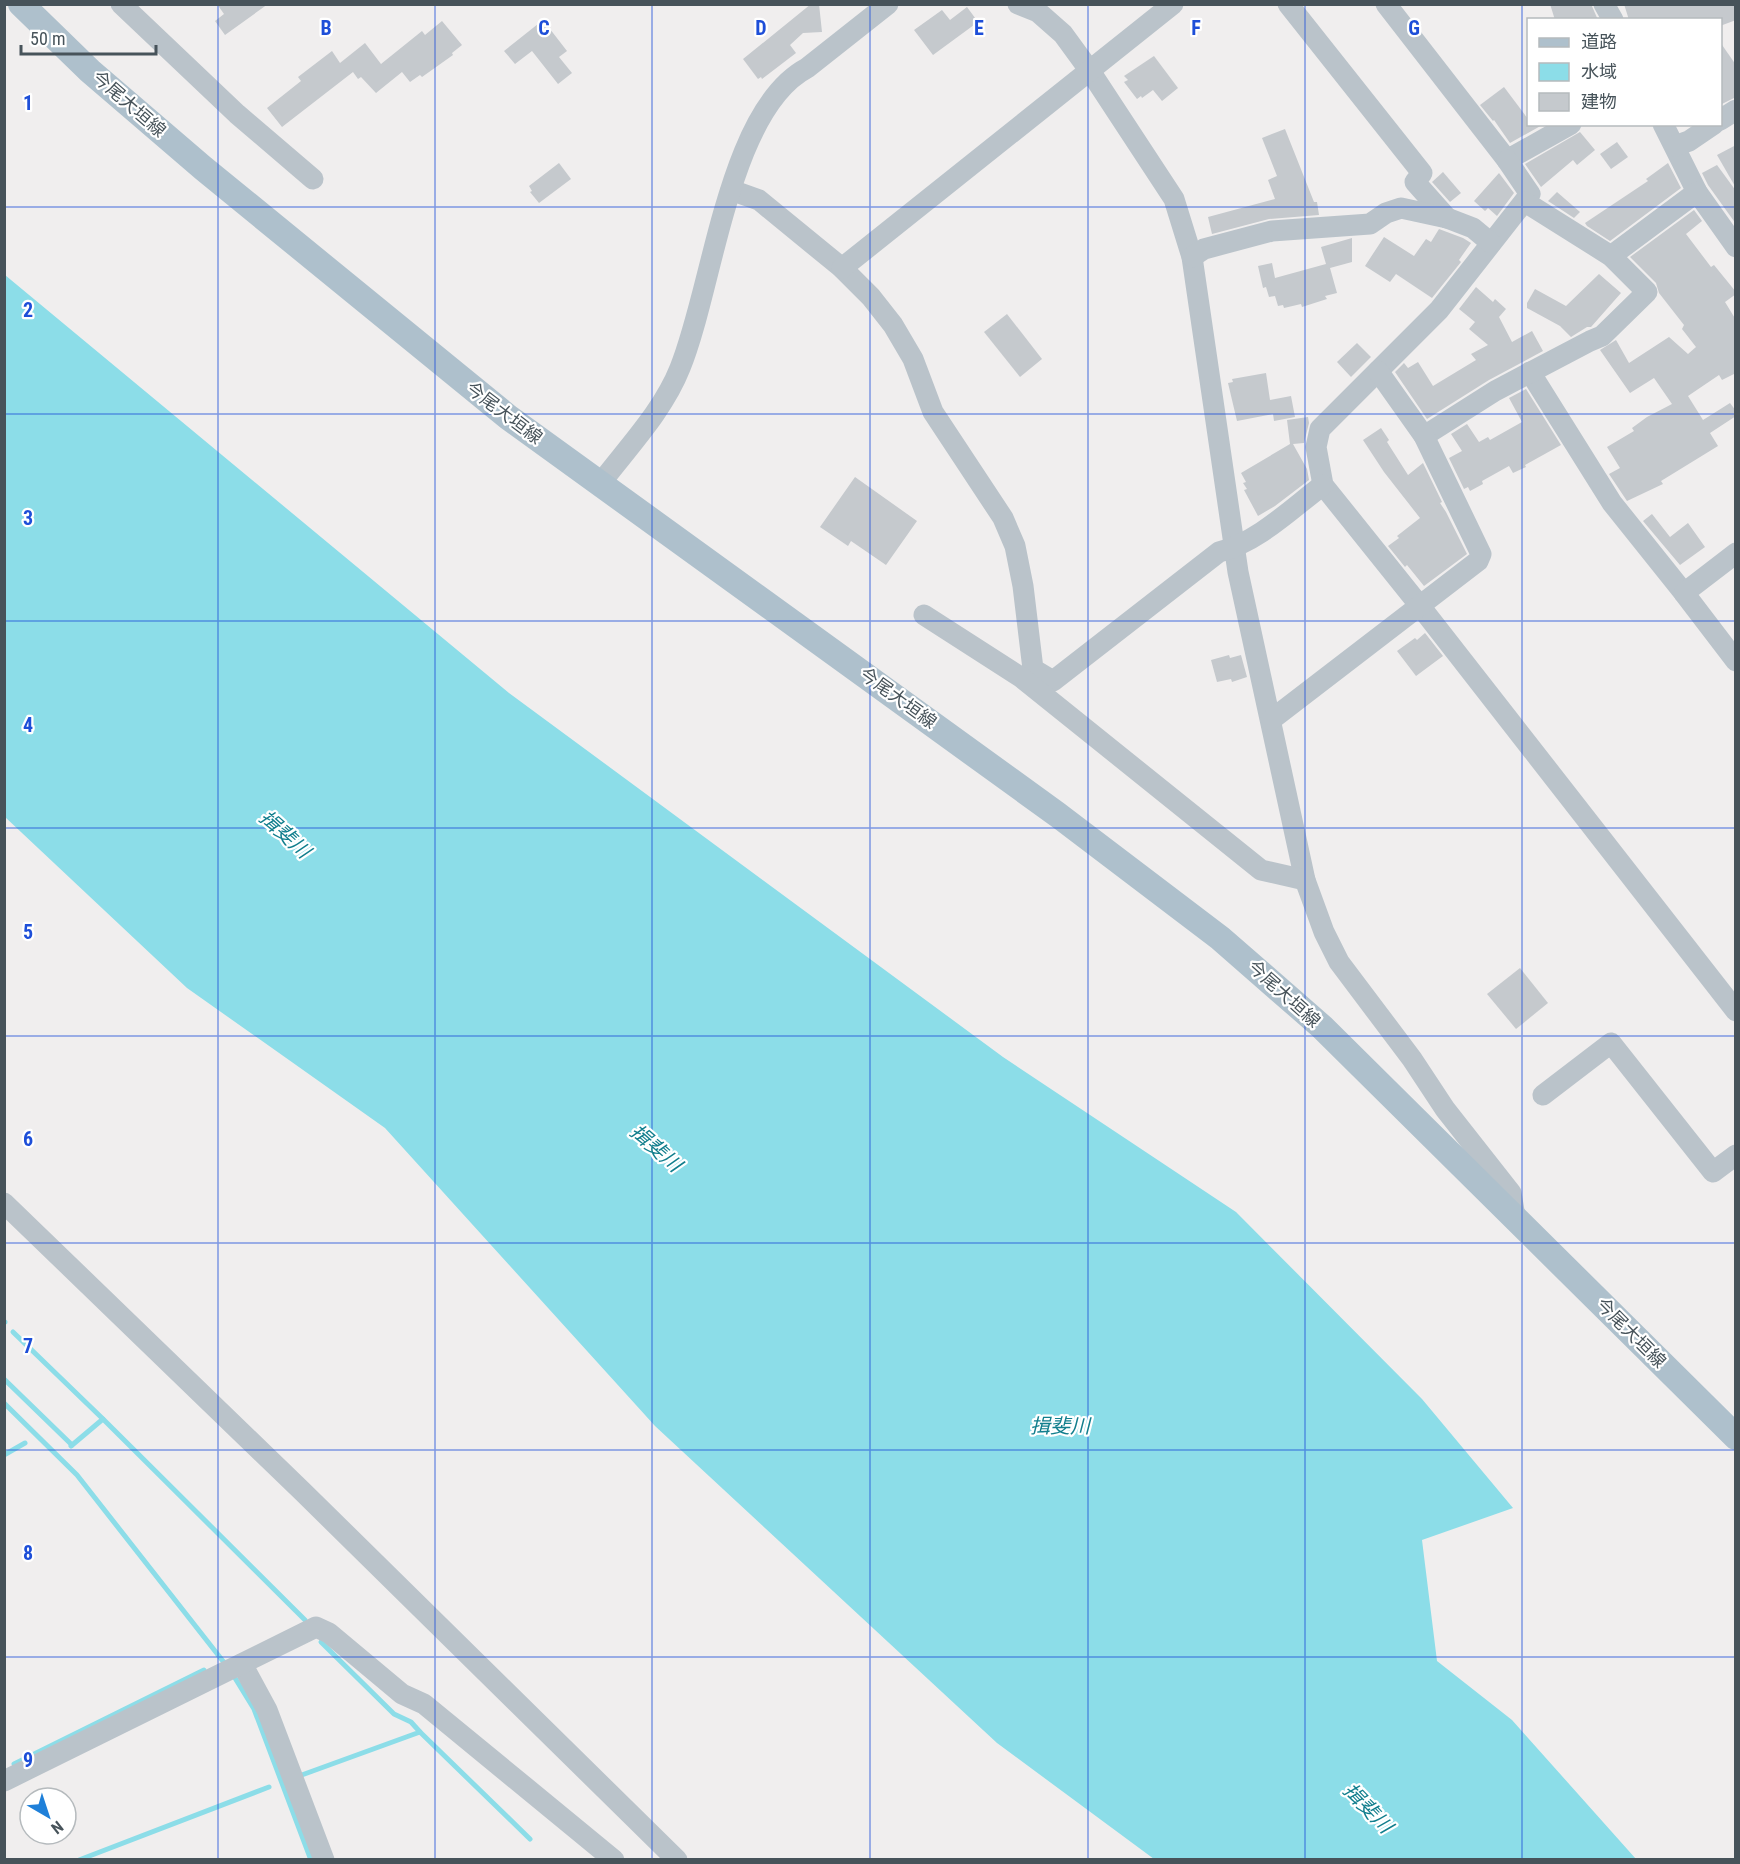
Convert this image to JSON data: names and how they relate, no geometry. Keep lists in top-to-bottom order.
{
  "streets": {
    "main road": ["今尾大垣線"]
  },
  "water": ["揖斐川"],
  "legend": ["道路", "水域", "建物"],
  "scale_bar": "50 m",
  "north": "bottom right",
  "grid": {
    "columns": [
      "B",
      "C",
      "D",
      "E",
      "F",
      "G"
    ],
    "rows": [
      "1",
      "2",
      "3",
      "4",
      "5",
      "6",
      "7",
      "8",
      "9"
    ]
  }
}
